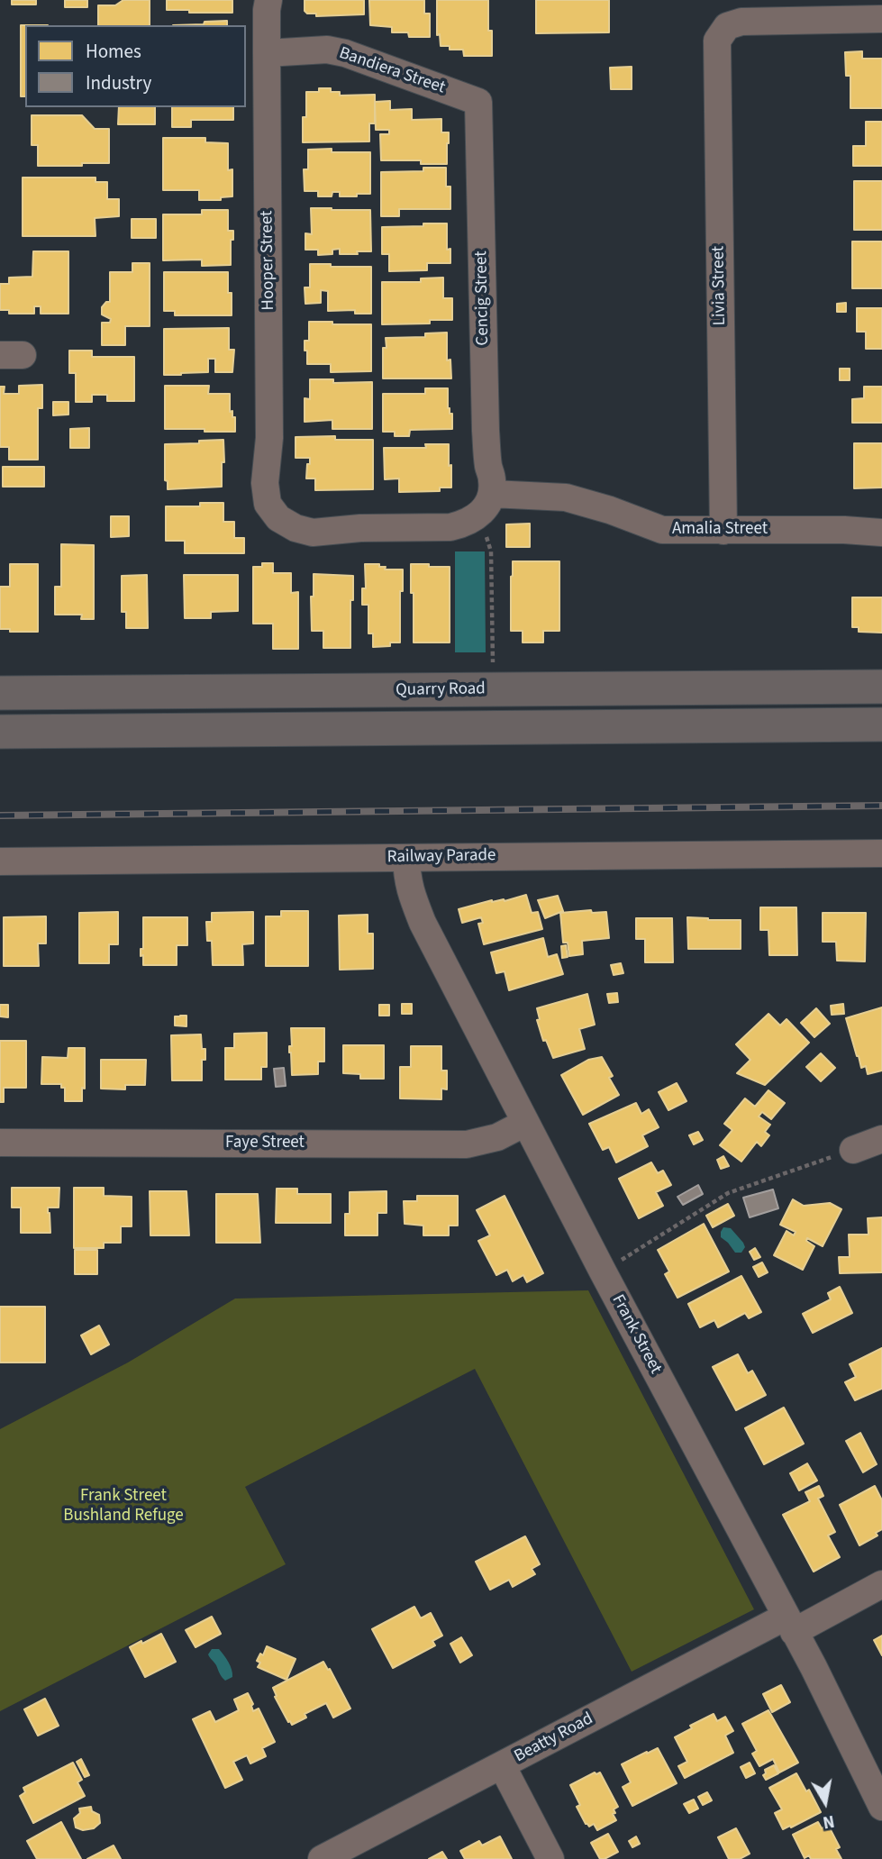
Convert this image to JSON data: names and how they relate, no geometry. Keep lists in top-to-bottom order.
{
  "streets": {
    "main road": ["Quarry Road"],
    "street": [
      "Bandiera Street",
      "Hooper Street",
      "Livia Street",
      "Cencig Street",
      "Amalia Street",
      "Railway Parade",
      "Faye Street",
      "Frank Street",
      "Beatty Road"
    ]
  },
  "crossings": [
    ["Bandiera Street", "Hooper Street"],
    ["Bandiera Street", "Cencig Street"],
    ["Hooper Street", "Amalia Street"],
    ["Livia Street", "Amalia Street"],
    ["Cencig Street", "Amalia Street"],
    ["Railway Parade", "Frank Street"],
    ["Faye Street", "Frank Street"],
    ["Frank Street", "Beatty Road"]
  ],
  "parks": ["Frank Street Bushland Refuge"],
  "legend": ["Homes", "Industry"],
  "north": "bottom"
}
